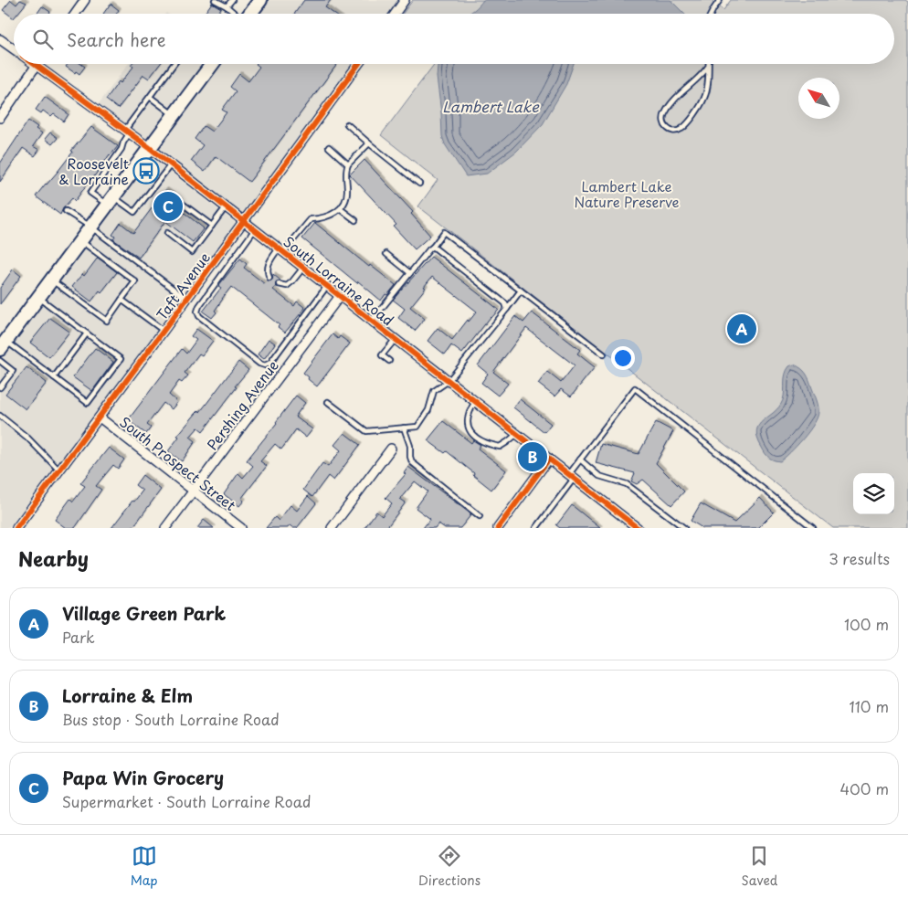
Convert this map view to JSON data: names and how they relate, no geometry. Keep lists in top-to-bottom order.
{
  "streets": {
    "street": [
      "South Lorraine Road",
      "Taft Avenue",
      "Pershing Avenue",
      "South Prospect Street"
    ]
  },
  "crossings": [
    ["South Lorraine Road", "Taft Avenue"],
    ["South Lorraine Road", "Pershing Avenue"],
    ["Taft Avenue", "South Prospect Street"],
    ["Pershing Avenue", "South Prospect Street"]
  ],
  "water": ["Lambert Lake"],
  "parks": ["Lambert Lake Nature Preserve"],
  "places": {
    "bus stop": ["Roosevelt & Lorraine"]
  },
  "north": "top left",
  "page": {
    "search": "Search here",
    "pins": ["C", "A", "B"],
    "heading": ["Nearby", "3 results"],
    "list": [
      {
        "mark": "A",
        "name": "Village Green Park",
        "note": "Park",
        "value": "100 m"
      },
      {
        "mark": "B",
        "name": "Lorraine & Elm",
        "note": "Bus stop · South Lorraine Road",
        "value": "110 m"
      },
      {
        "mark": "C",
        "name": "Papa Win Grocery",
        "note": "Supermarket · South Lorraine Road",
        "value": "400 m"
      }
    ],
    "nav": ["Map", "Directions", "Saved"]
  }
}
